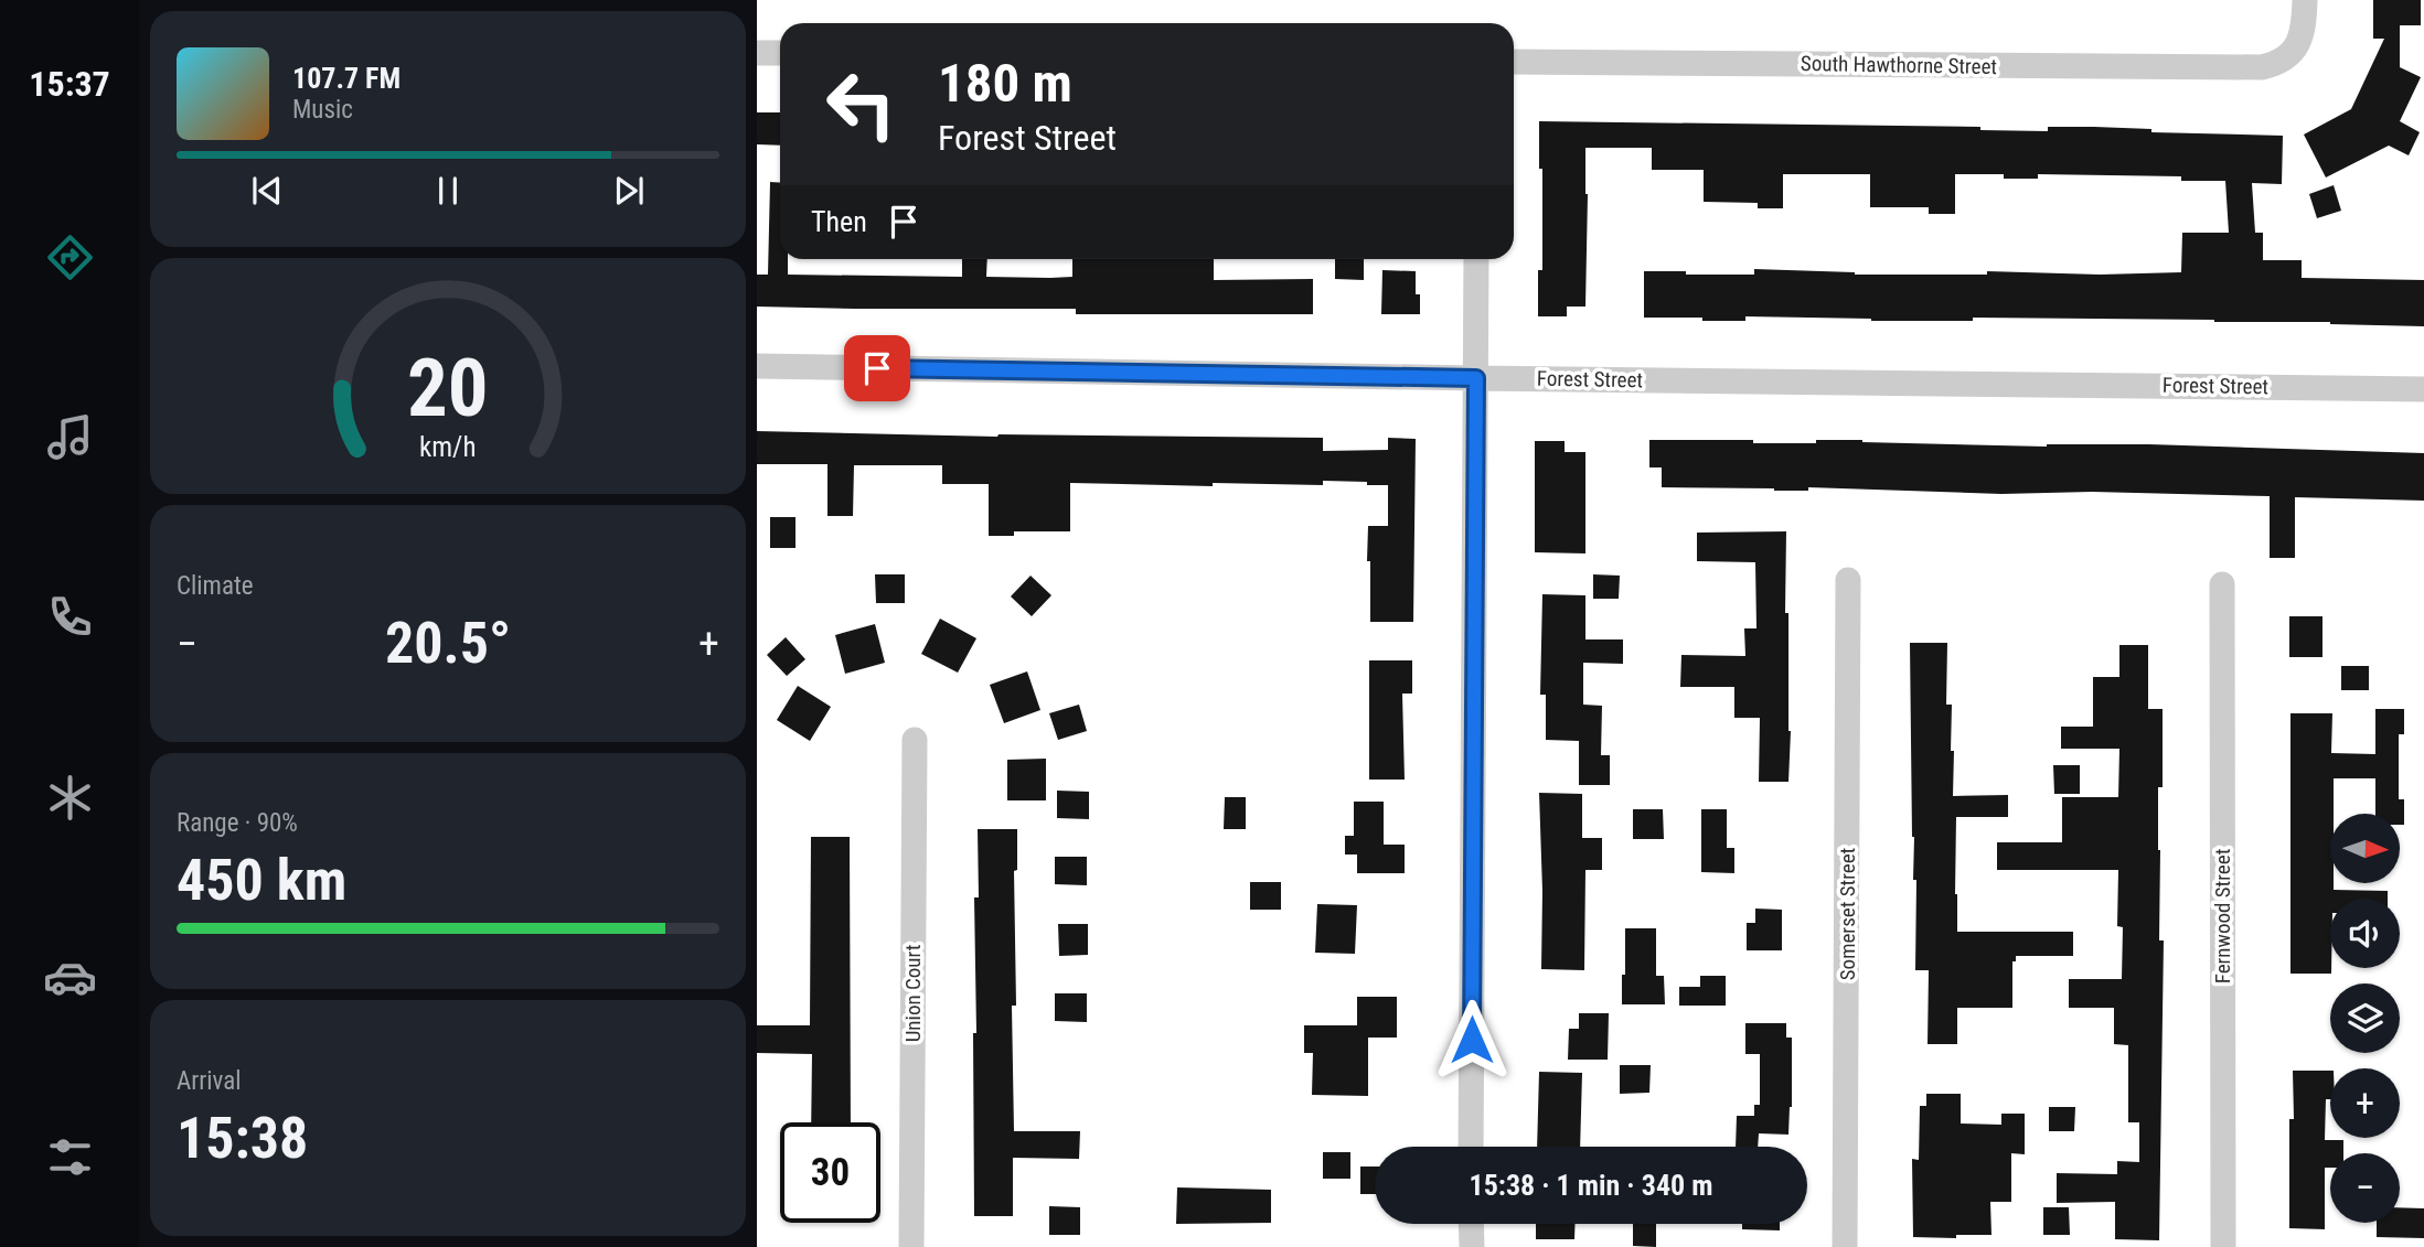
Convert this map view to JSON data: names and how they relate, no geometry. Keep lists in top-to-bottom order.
{
  "streets": {
    "street": [
      "South Hawthorne Street",
      "Forest Street",
      "Somerset Street",
      "Fernwood Street",
      "Union Court"
    ]
  },
  "north": "right",
  "page": {
    "tabs": "15:37",
    "turn": ["180 m", "Forest Street"],
    "song": ["107.7 FM", "Music"],
    "then": "Then",
    "tile": [
      "Climate",
      ["Range · 90%", "450 km"],
      ["Arrival", "15:38"]
    ],
    "heat": ["−", "20.5°", "+"],
    "map_buttons": ["+", "−"],
    "limit": "30",
    "trip": "15:38 · 1 min · 340 m",
    "gauge": ["20", "km/h"]
  }
}
